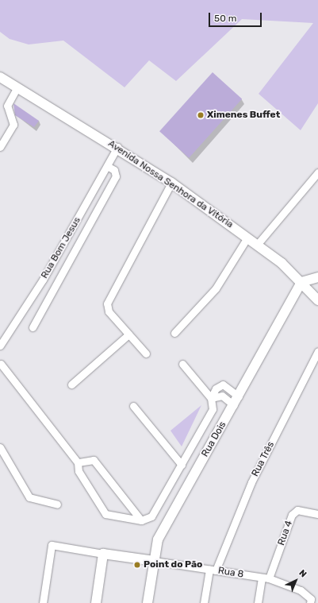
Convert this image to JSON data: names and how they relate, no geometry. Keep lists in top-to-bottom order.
{
  "streets": {
    "street": [
      "Avenida Nossa Senhora da Vitória",
      "Rua Bom Jesus",
      "Rua Dois",
      "Rua Três",
      "Rua 4",
      "Rua 8"
    ]
  },
  "crossings": [
    ["Avenida Nossa Senhora da Vitória", "Rua Bom Jesus"],
    ["Avenida Nossa Senhora da Vitória", "Rua Dois"],
    ["Rua Dois", "Rua 8"],
    ["Rua Três", "Rua 8"],
    ["Rua 4", "Rua 8"]
  ],
  "places": ["Ximenes Buffet", "Point do Pão"],
  "scale_bar": "50 m",
  "north": "top right"
}
